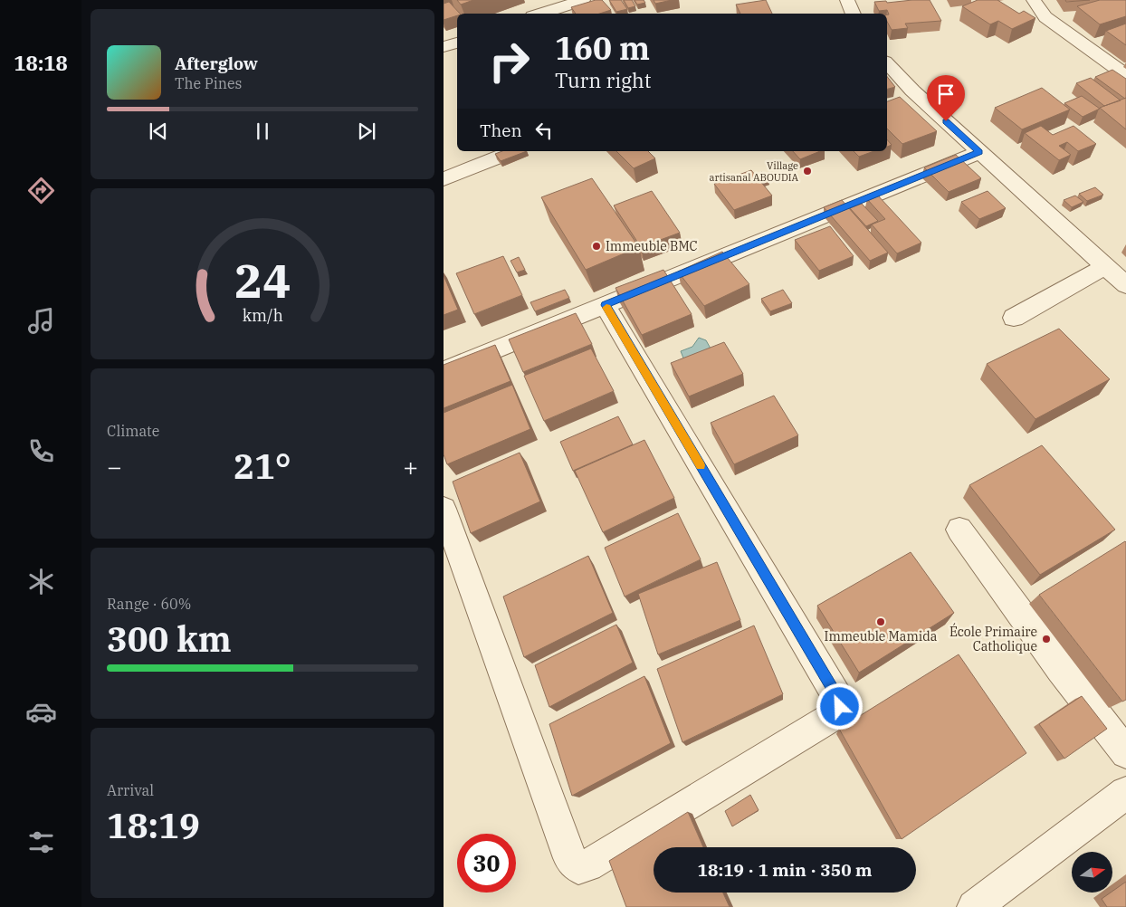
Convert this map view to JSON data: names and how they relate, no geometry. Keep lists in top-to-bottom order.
{
  "places": [
    "Village artisanal ABOUDIA",
    "Immeuble BMC",
    "Immeuble Mamida",
    "École Primaire Catholique"
  ],
  "north": "right",
  "page": {
    "tabs": "18:18",
    "turn": ["160 m", "Turn right"],
    "song": ["Afterglow", "The Pines"],
    "then": "Then",
    "tile": [
      "Climate",
      ["Range · 60%", "300 km"],
      ["Arrival", "18:19"]
    ],
    "heat": ["−", "21°", "+"],
    "limit": "30",
    "trip": "18:19 · 1 min · 350 m",
    "gauge": ["24", "km/h"]
  }
}
